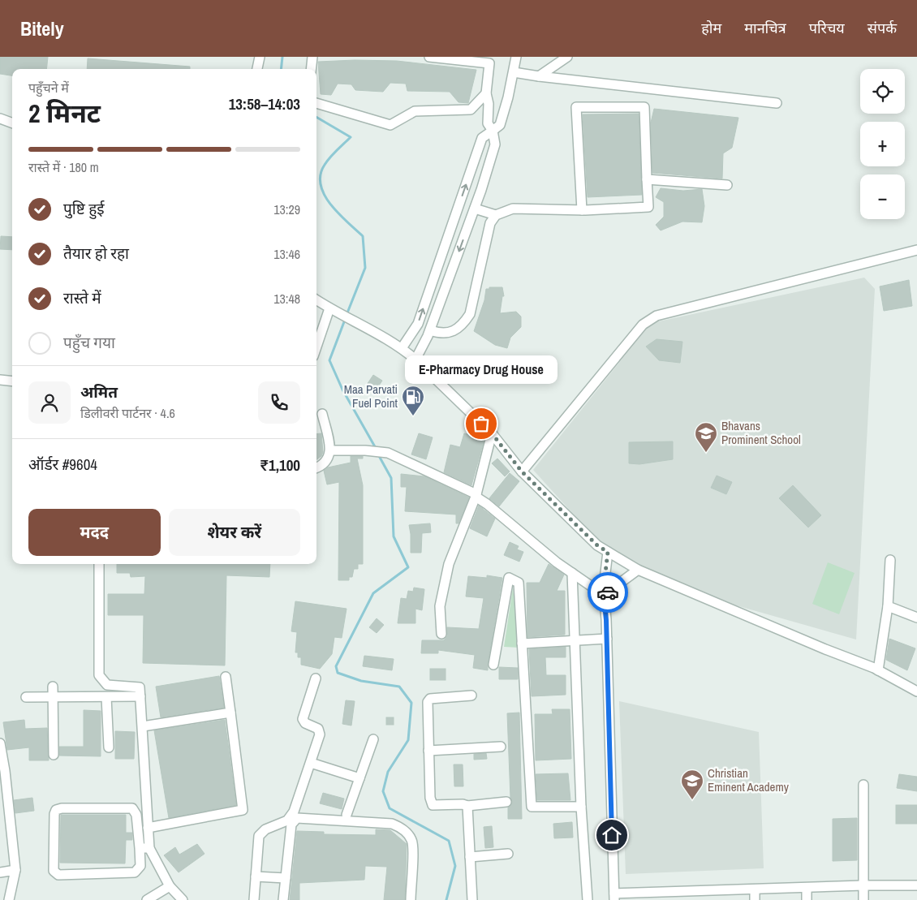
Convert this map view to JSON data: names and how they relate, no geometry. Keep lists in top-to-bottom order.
{
  "places": {
    "fuel station": ["Maa Parvati Fuel Point"],
    "other": ["E-Pharmacy Drug House"],
    "school or university": ["Bhavans Prominent School", "Christian Eminent Academy"]
  },
  "page": {
    "header": "Bitely",
    "nav": [
      "होम",
      "मानचित्र",
      "परिचय",
      "संपर्क"
    ],
    "map_buttons": ["+", "−"],
    "heading": ["2 मिनट", "पहुँचने में", "13:58–14:03"],
    "panel": [
      "अमित",
      "डिलीवरी पार्टनर · 4.6",
      "ऑर्डर #9604",
      "₹1,100"
    ],
    "bar": "रास्ते में · 180 m",
    "list": [
      ["पुष्टि हुई", "13:29"],
      ["तैयार हो रहा", "13:46"],
      ["रास्ते में", "13:48"],
      "पहुँच गया"
    ],
    "bubble": "E-Pharmacy Drug House",
    "buttons": ["मदद", "शेयर करें"]
  }
}
